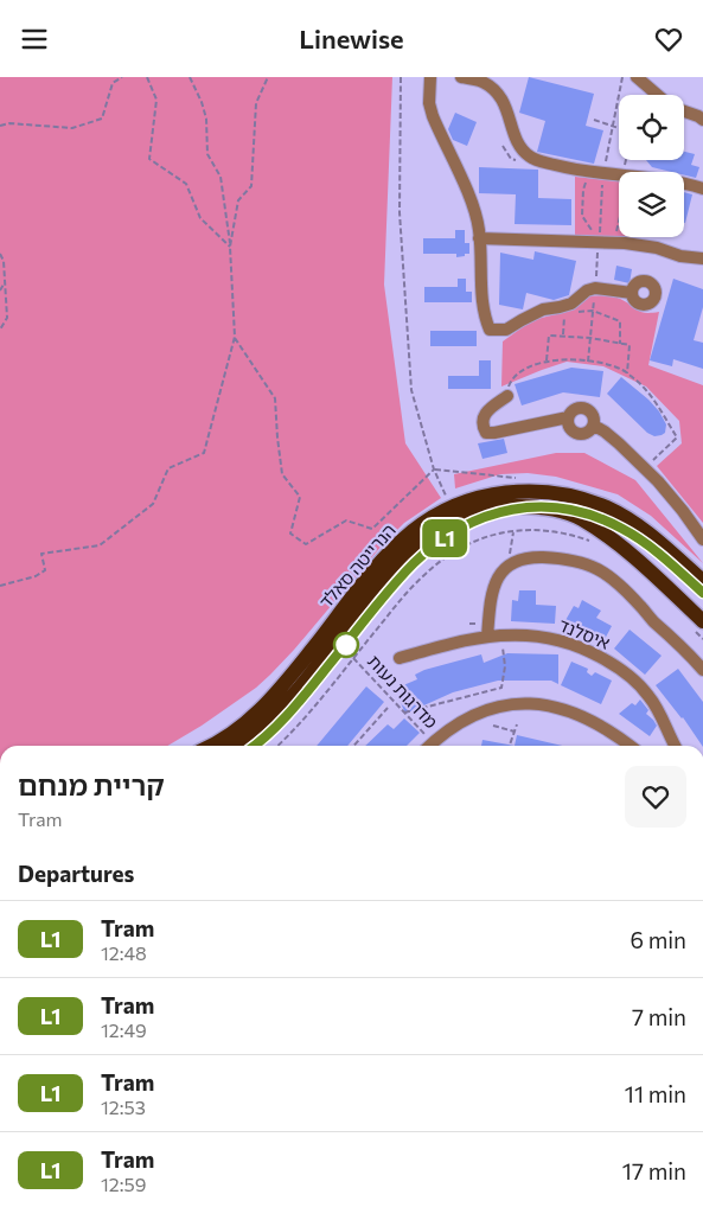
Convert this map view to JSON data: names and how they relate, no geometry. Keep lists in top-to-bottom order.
{
  "streets": {
    "main road": ["הנרייטה סאלד"],
    "street": ["איסלנד"],
    "path": ["מדרגות נעות"]
  },
  "lines": ["tram line L1"],
  "page": {
    "header": "Linewise",
    "on_map": "L1",
    "heading": [
      ["קריית מנחם", "Tram"],
      "Departures"
    ],
    "list": [
      {
        "mark": "L1",
        "name": "Tram",
        "note": "12:48",
        "value": "6 min"
      },
      {
        "mark": "L1",
        "name": "Tram",
        "note": "12:49",
        "value": "7 min"
      },
      {
        "mark": "L1",
        "name": "Tram",
        "note": "12:53",
        "value": "11 min"
      },
      {
        "mark": "L1",
        "name": "Tram",
        "note": "12:59",
        "value": "17 min"
      }
    ]
  }
}
